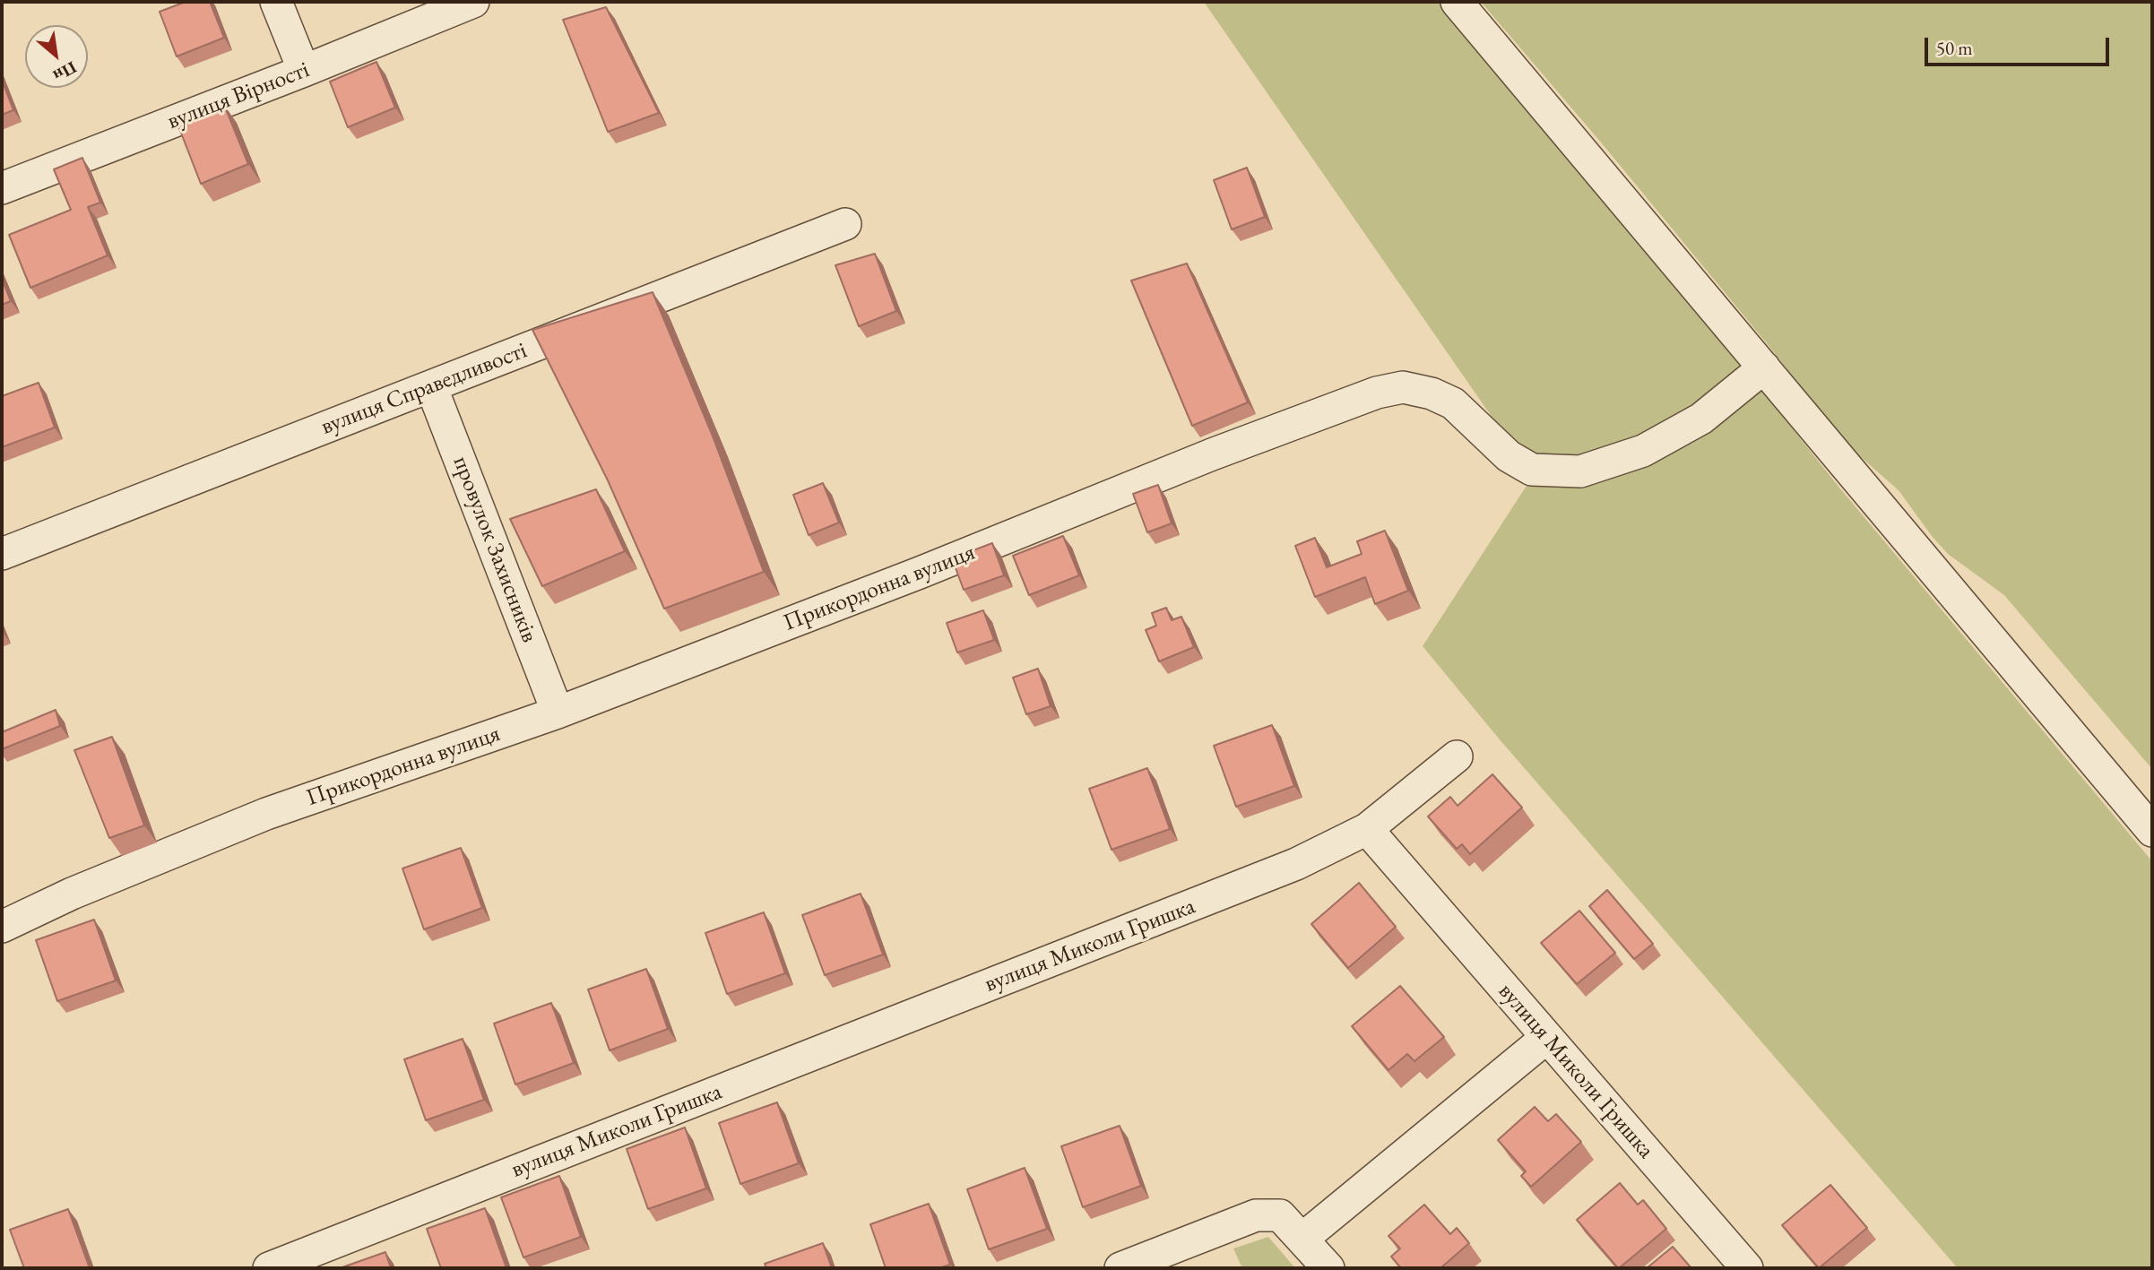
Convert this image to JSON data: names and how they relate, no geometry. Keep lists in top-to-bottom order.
{
  "streets": {
    "street": [
      "вулиця Вірності",
      "вулиця Справедливості",
      "провулок Захисників",
      "Прикордонна вулиця",
      "вулиця Миколи Гришка"
    ]
  },
  "crossings": [
    ["вулиця Справедливості", "провулок Захисників"],
    ["провулок Захисників", "Прикордонна вулиця"]
  ],
  "scale_bar": "50 m",
  "north": "bottom right"
}
